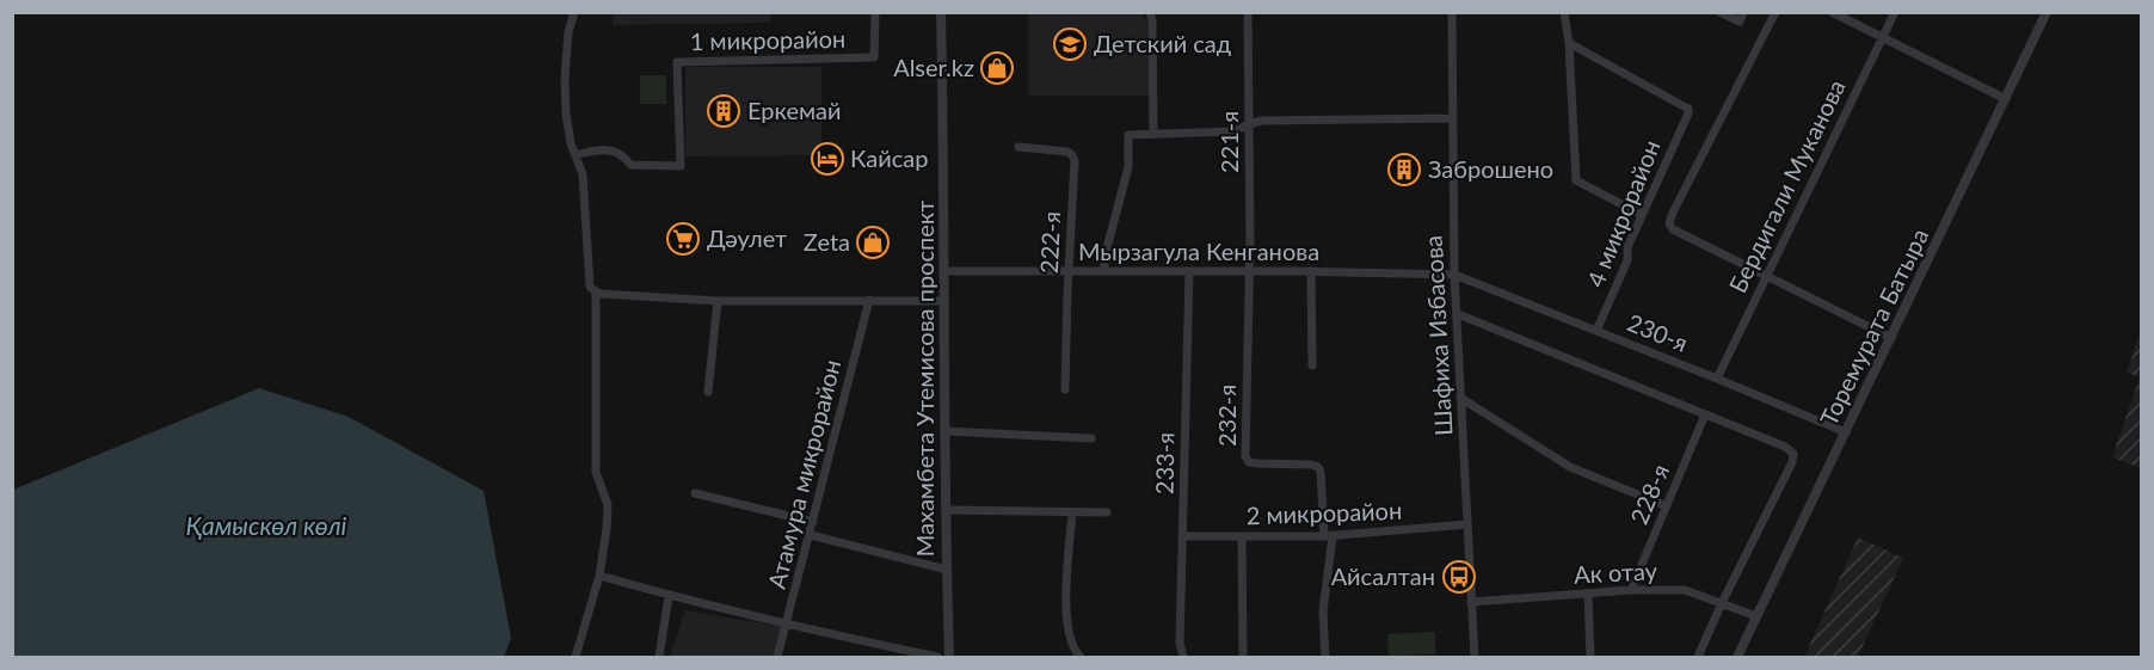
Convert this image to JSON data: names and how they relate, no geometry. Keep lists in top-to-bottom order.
{
  "streets": {
    "street": [
      "1 микрорайон",
      "221-я",
      "Бердигали Муканова",
      "4 микрорайон",
      "222-я",
      "Мырзагула Кенганова",
      "Торемурата Батыра",
      "230-я",
      "Шафиха Избасова",
      "Махамбета Утемисова проспект",
      "232-я",
      "233-я",
      "Атамура микрорайон",
      "228-я",
      "2 микрорайон",
      "Ак отау"
    ]
  },
  "crossings": [
    ["221-я", "Мырзагула Кенганова"],
    ["221-я", "232-я"],
    ["Бердигали Муканова", "230-я"],
    ["4 микрорайон", "230-я"],
    ["222-я", "Мырзагула Кенганова"],
    ["Мырзагула Кенганова", "230-я"],
    ["Мырзагула Кенганова", "Шафиха Избасова"],
    ["Мырзагула Кенганова", "Махамбета Утемисова проспект"],
    ["Мырзагула Кенганова", "232-я"],
    ["Мырзагула Кенганова", "233-я"],
    ["Торемурата Батыра", "230-я"],
    ["Торемурата Батыра", "Ак отау"],
    ["230-я", "Шафиха Избасова"],
    ["Шафиха Избасова", "2 микрорайон"],
    ["Шафиха Избасова", "Ак отау"],
    ["232-я", "2 микрорайон"],
    ["233-я", "2 микрорайон"],
    ["228-я", "Ак отау"]
  ],
  "water": ["Қамыскөл көлі"],
  "places": {
    "school or university": ["Детский сад"],
    "shop": ["Alser.kz", "Zeta"],
    "building": ["Еркемай", "Заброшено"],
    "hotel": ["Кайсар"],
    "supermarket": ["Дәулет"],
    "bus stop": ["Айсалтан"]
  }
}
